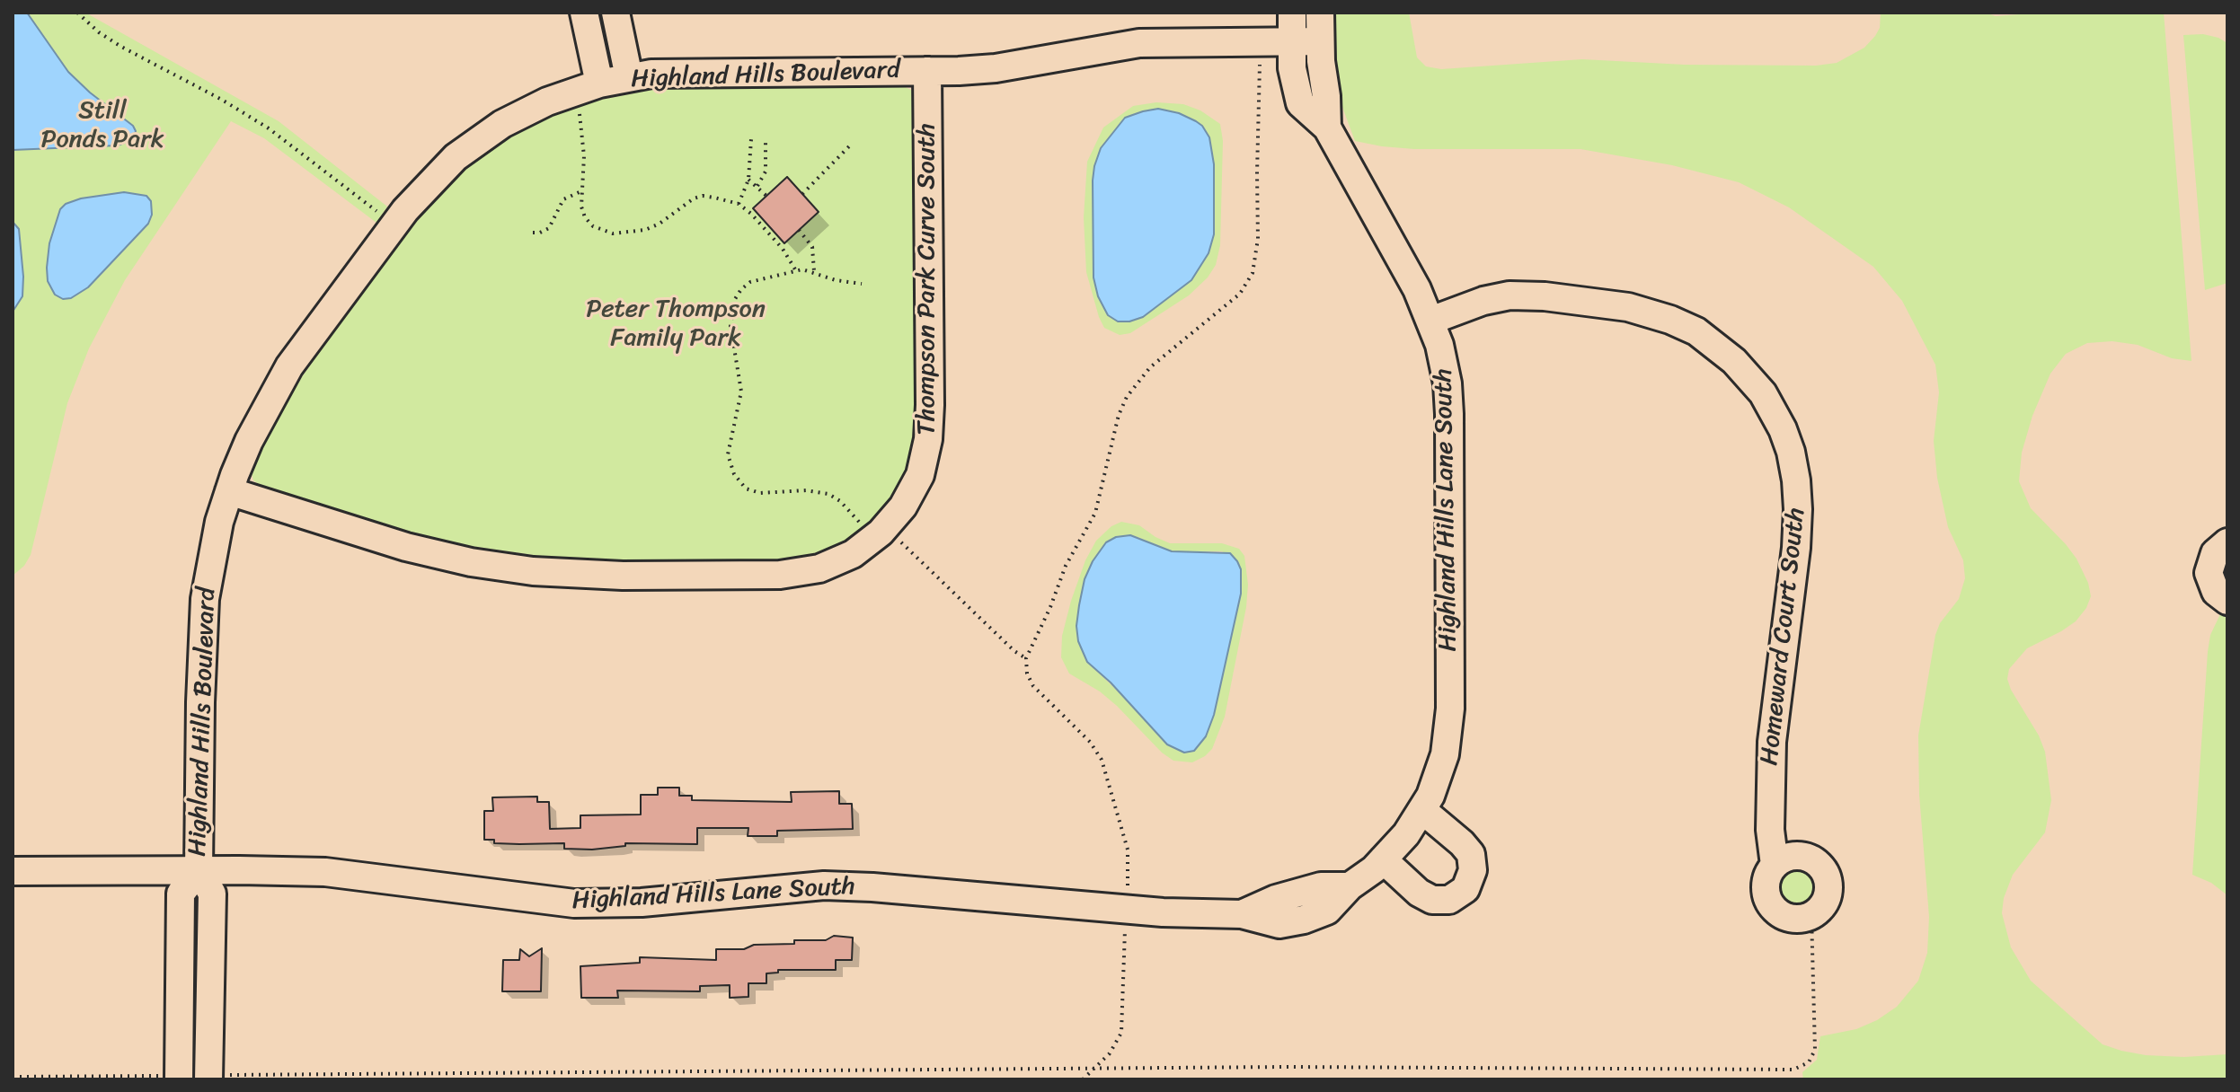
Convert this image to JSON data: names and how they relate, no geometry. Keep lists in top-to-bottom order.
{
  "streets": {
    "street": [
      "Highland Hills Boulevard",
      "Thompson Park Curve South",
      "Highland Hills Lane South",
      "Homeward Court South"
    ]
  },
  "crossings": [
    ["Highland Hills Boulevard", "Thompson Park Curve South"],
    ["Highland Hills Boulevard", "Highland Hills Lane South"],
    ["Highland Hills Lane South", "Homeward Court South"]
  ],
  "parks": ["Still Ponds Park", "Peter Thompson Family Park"]
}
